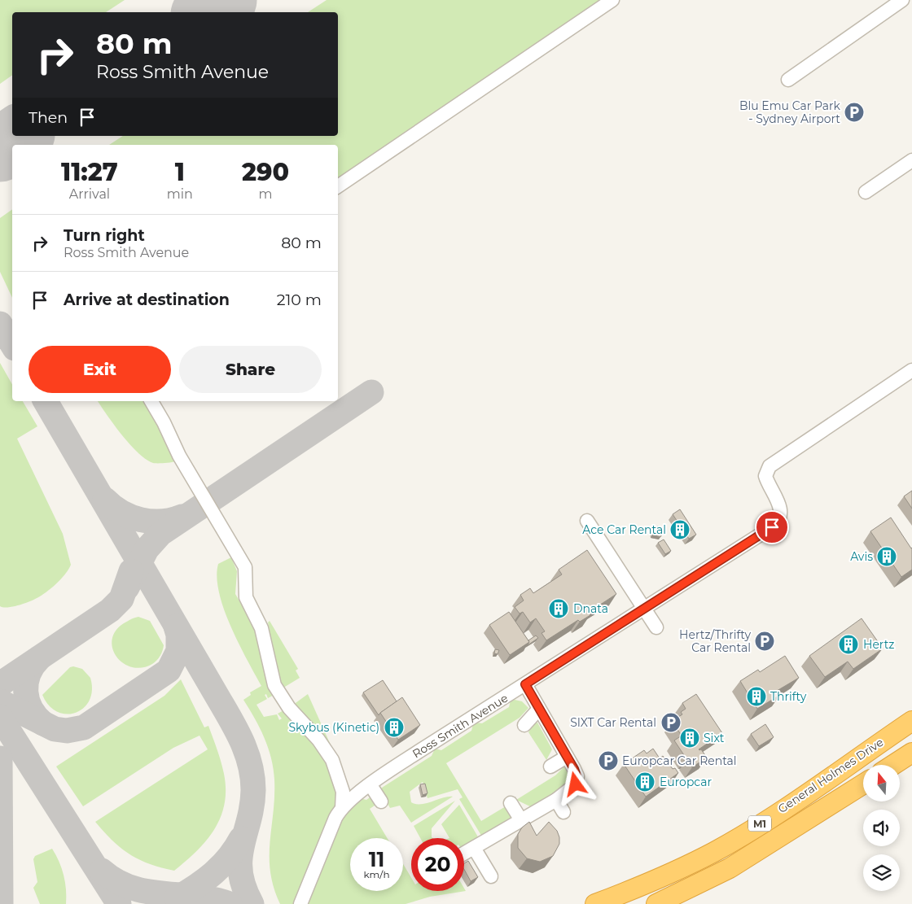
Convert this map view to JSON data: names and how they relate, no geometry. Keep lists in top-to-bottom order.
{
  "streets": {
    "highway": ["General Holmes Drive", "M1"],
    "lane": ["Ross Smith Avenue"]
  },
  "places": {
    "parking": [
      "Blu Emu Car Park - Sydney Airport",
      "Hertz/Thrifty Car Rental",
      "SIXT Car Rental",
      "Europcar Car Rental"
    ],
    "building": [
      "Ace Car Rental",
      "Avis",
      "Dnata",
      "Hertz",
      "Thrifty",
      "Skybus (Kinetic)",
      "Sixt",
      "Europcar"
    ]
  },
  "north": "top",
  "page": {
    "turn": ["80 m", "Ross Smith Avenue"],
    "then": "Then",
    "eta": [
      "11:27",
      "Arrival",
      "1",
      "min",
      "290",
      "m"
    ],
    "list": [
      {
        "name": "Turn right",
        "note": "Ross Smith Avenue",
        "value": "80 m"
      },
      {
        "name": "Arrive at destination",
        "value": "210 m"
      }
    ],
    "buttons": ["Exit", "Share"],
    "speed": "11 km/h",
    "limit": "20"
  }
}
